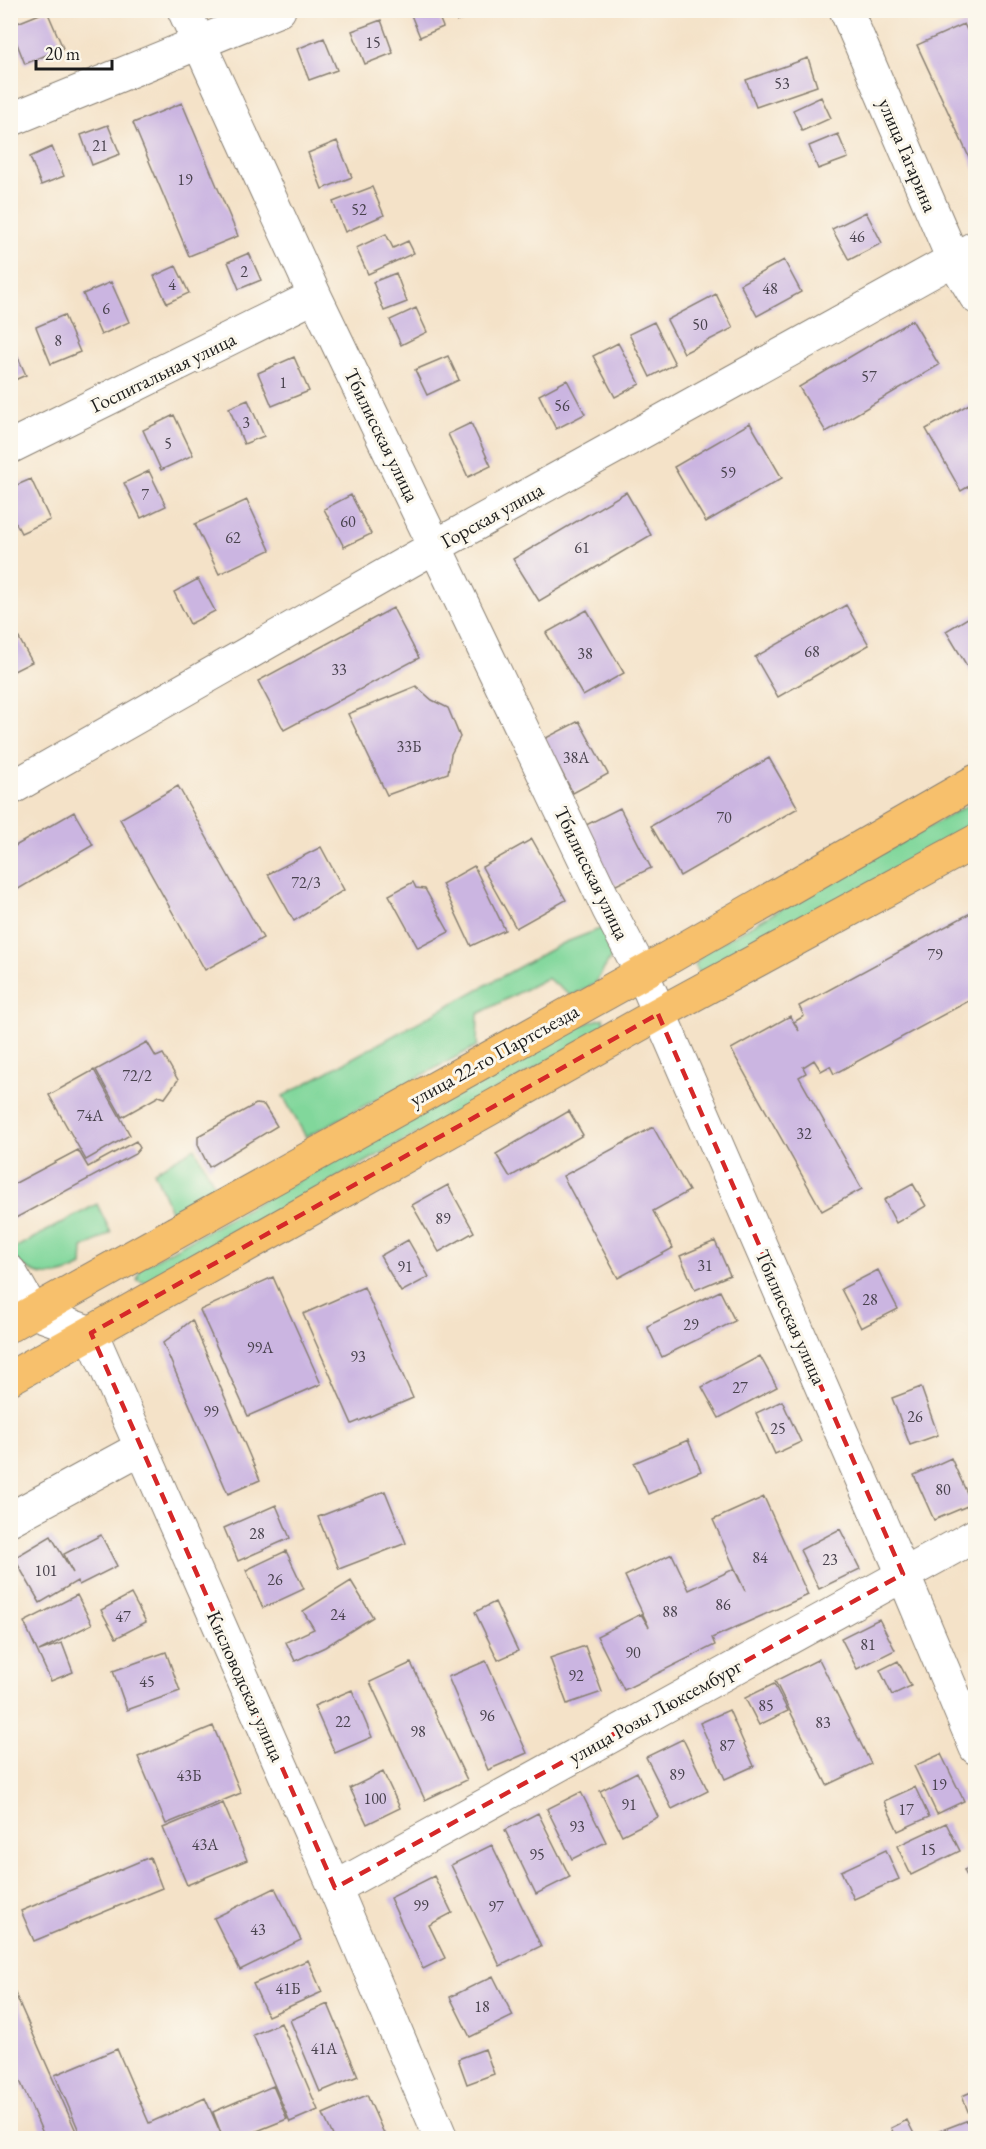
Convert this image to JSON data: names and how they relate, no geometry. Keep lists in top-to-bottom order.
{
  "streets": {
    "main road": ["улица 22-го Партсъезда"],
    "street": [
      "улица Гагарина",
      "Госпитальная улица",
      "Тбилисская улица",
      "Горская улица",
      "Кисловодская улица",
      "улица Розы Люксембург"
    ]
  },
  "crossings": [
    ["улица Гагарина", "Горская улица"],
    ["Госпитальная улица", "Тбилисская улица"],
    ["Тбилисская улица", "Горская улица"],
    ["Тбилисская улица", "улица 22-го Партсъезда"],
    ["Тбилисская улица", "улица Розы Люксембург"],
    ["Кисловодская улица", "улица Розы Люксембург"]
  ],
  "house_numbers": [
    "15",
    "53",
    "21",
    "19",
    "52",
    "46",
    "2",
    "4",
    "48",
    "6",
    "50",
    "8",
    "57",
    "1",
    "56",
    "3",
    "5",
    "59",
    "7",
    "60",
    "62",
    "61",
    "68",
    "38",
    "33",
    "33Б",
    "38А",
    "70",
    "72/3",
    "79",
    "72/2",
    "74А",
    "32",
    "89",
    "31",
    "91",
    "28",
    "29",
    "99А",
    "93",
    "27",
    "99",
    "26",
    "25",
    "80",
    "28",
    "84",
    "23",
    "101",
    "26",
    "86",
    "88",
    "24",
    "47",
    "81",
    "90",
    "92",
    "45",
    "85",
    "96",
    "22",
    "83",
    "98",
    "87",
    "89",
    "43Б",
    "19",
    "100",
    "91",
    "17",
    "93",
    "43А",
    "15",
    "95",
    "99",
    "97",
    "43",
    "41Б",
    "18",
    "41А"
  ],
  "scale_bar": "20 m"
}
